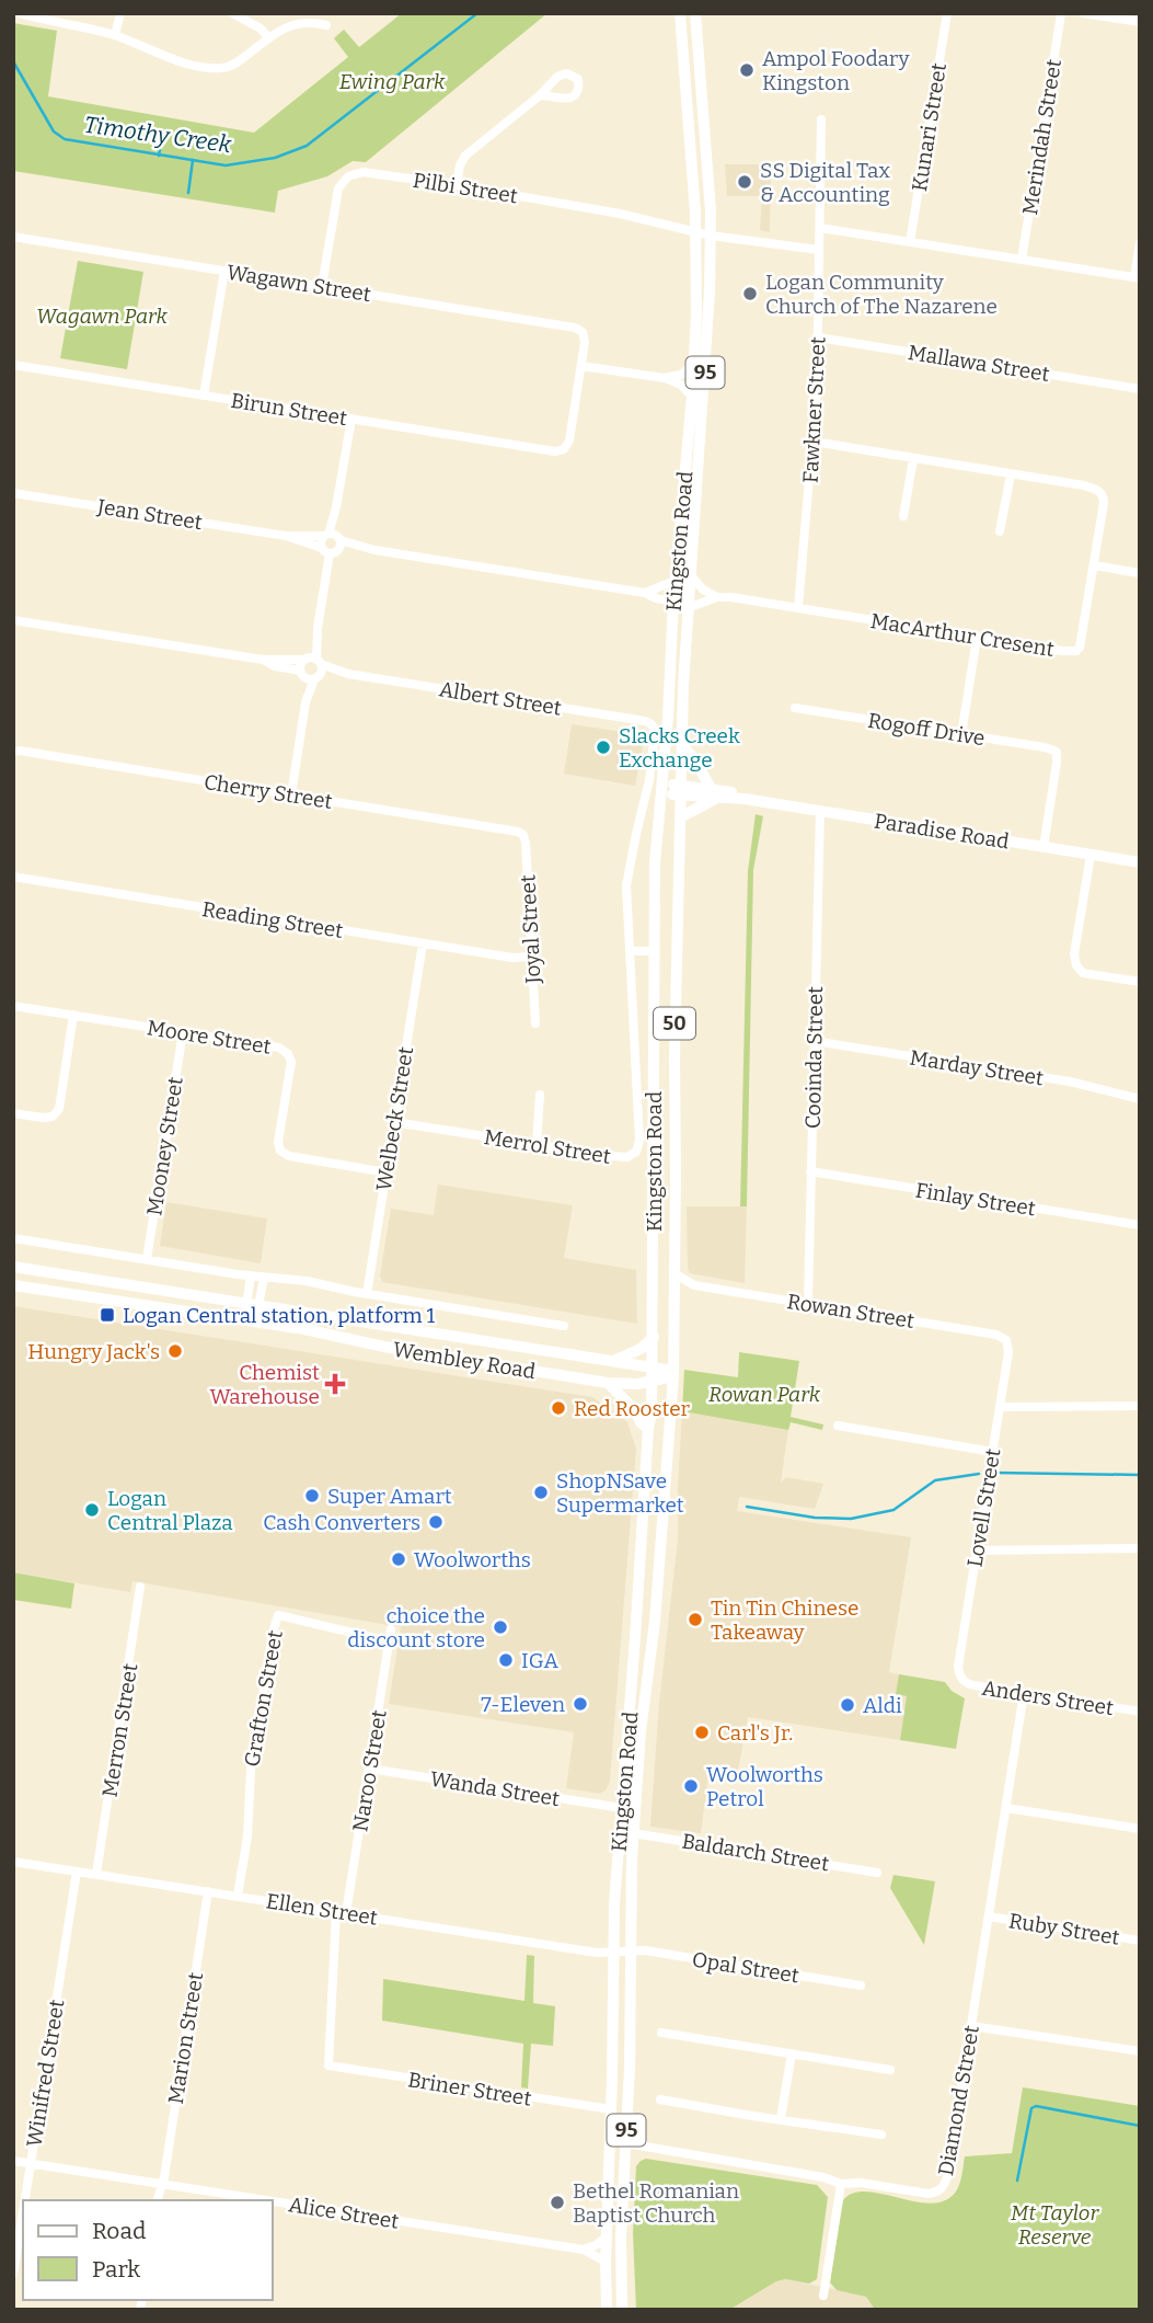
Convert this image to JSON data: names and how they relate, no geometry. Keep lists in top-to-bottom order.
{
  "streets": {
    "main road": [
      "95",
      "Kingston Road",
      "Paradise Road",
      "50",
      "Wembley Road"
    ],
    "street": [
      "Kunari Street",
      "Merindah Street",
      "Pilbi Street",
      "Wagawn Street",
      "Mallawa Street",
      "Birun Street",
      "Fawkner Street",
      "Jean Street",
      "MacArthur Cresent",
      "Albert Street",
      "Rogoff Drive",
      "Cherry Street",
      "Reading Street",
      "Joyal Street",
      "Moore Street",
      "Cooinda Street",
      "Marday Street",
      "Welbeck Street",
      "Mooney Street",
      "Merrol Street",
      "Finlay Street",
      "Rowan Street",
      "Lovell Street",
      "Anders Street",
      "Grafton Street",
      "Merron Street",
      "Naroo Street",
      "Wanda Street",
      "Baldarch Street",
      "Ellen Street",
      "Ruby Street",
      "Opal Street",
      "Marion Street",
      "Winifred Street",
      "Briner Street",
      "Diamond Street",
      "Alice Street"
    ]
  },
  "crossings": [
    ["Pilbi Street", "Wagawn Street"],
    ["Pilbi Street", "Fawkner Street"],
    ["Pilbi Street", "Kingston Road"],
    ["Wagawn Street", "Birun Street"],
    ["Mallawa Street", "Fawkner Street"],
    ["Fawkner Street", "MacArthur Cresent"],
    ["Jean Street", "Kingston Road"],
    ["Kingston Road", "MacArthur Cresent"],
    ["Kingston Road", "Paradise Road"],
    ["Kingston Road", "Rowan Street"],
    ["Kingston Road", "Wembley Road"],
    ["Kingston Road", "Wanda Street"],
    ["Kingston Road", "Baldarch Street"],
    ["Kingston Road", "Ellen Street"],
    ["Kingston Road", "Opal Street"],
    ["Kingston Road", "Briner Street"],
    ["Kingston Road", "Diamond Street"],
    ["Kingston Road", "Alice Street"],
    ["Albert Street", "Merrol Street"],
    ["Rogoff Drive", "Paradise Road"],
    ["Cherry Street", "Joyal Street"],
    ["Paradise Road", "Cooinda Street"],
    ["Reading Street", "Joyal Street"],
    ["Reading Street", "Welbeck Street"],
    ["Moore Street", "Welbeck Street"],
    ["Moore Street", "Mooney Street"],
    ["Cooinda Street", "Marday Street"],
    ["Cooinda Street", "Finlay Street"],
    ["Cooinda Street", "Rowan Street"],
    ["Welbeck Street", "Merrol Street"],
    ["Rowan Street", "Lovell Street"],
    ["Lovell Street", "Anders Street"],
    ["Anders Street", "Diamond Street"],
    ["Grafton Street", "Naroo Street"],
    ["Grafton Street", "Ellen Street"],
    ["Merron Street", "Ellen Street"],
    ["Naroo Street", "Wanda Street"],
    ["Naroo Street", "Ellen Street"],
    ["Naroo Street", "Briner Street"],
    ["Ellen Street", "Opal Street"],
    ["Ellen Street", "Marion Street"],
    ["Ellen Street", "Winifred Street"],
    ["Ruby Street", "Diamond Street"],
    ["Marion Street", "Alice Street"],
    ["Winifred Street", "Alice Street"]
  ],
  "water": ["Timothy Creek"],
  "parks": [
    "Ewing Park",
    "Wagawn Park",
    "Rowan Park",
    "Mt Taylor Reserve"
  ],
  "places": {
    "other": [
      "Ampol Foodary Kingston",
      "SS Digital Tax & Accounting",
      "Logan Community Church of The Nazarene",
      "Slacks Creek Exchange",
      "Hungry Jack's",
      "Red Rooster",
      "ShopNSave Supermarket",
      "Super Amart",
      "Logan Central Plaza",
      "Cash Converters",
      "Woolworths",
      "Tin Tin Chinese Takeaway",
      "choice the discount store",
      "IGA",
      "7-Eleven",
      "Aldi",
      "Carl's Jr.",
      "Woolworths Petrol",
      "Bethel Romanian Baptist Church"
    ],
    "transit": ["Logan Central station, platform 1"],
    "health": ["Chemist Warehouse"]
  },
  "legend": ["Road", "Park"]
}
